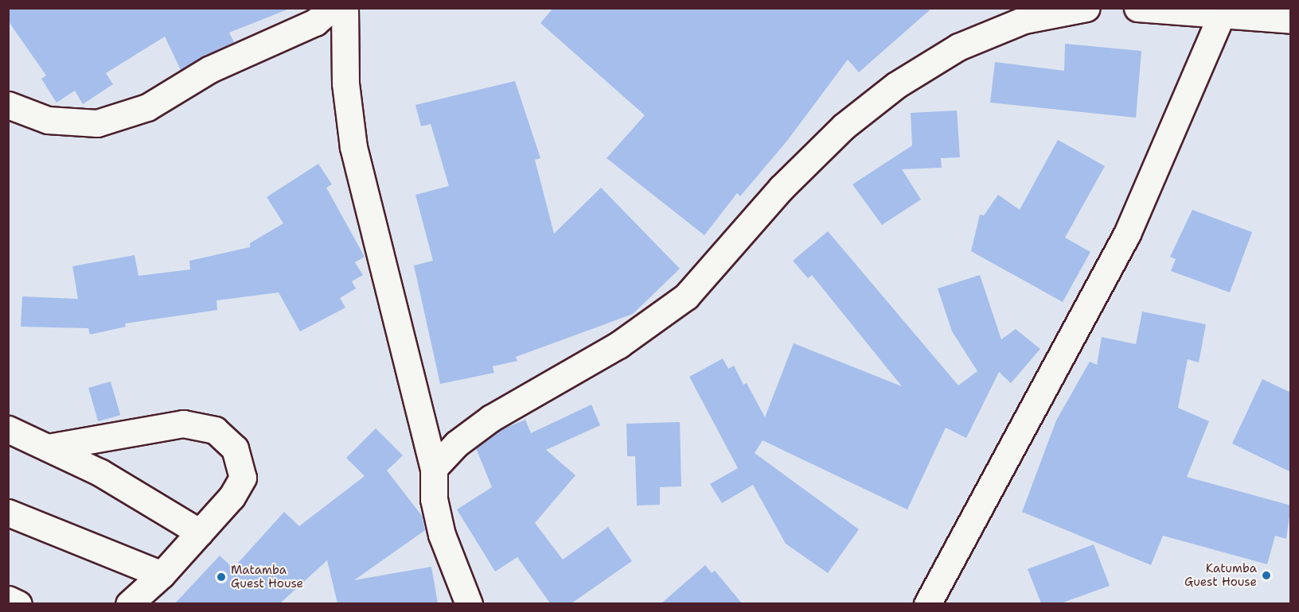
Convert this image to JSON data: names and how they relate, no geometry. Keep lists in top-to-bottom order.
{
  "places": ["Katumba Guest House", "Matamba Guest House"]
}
